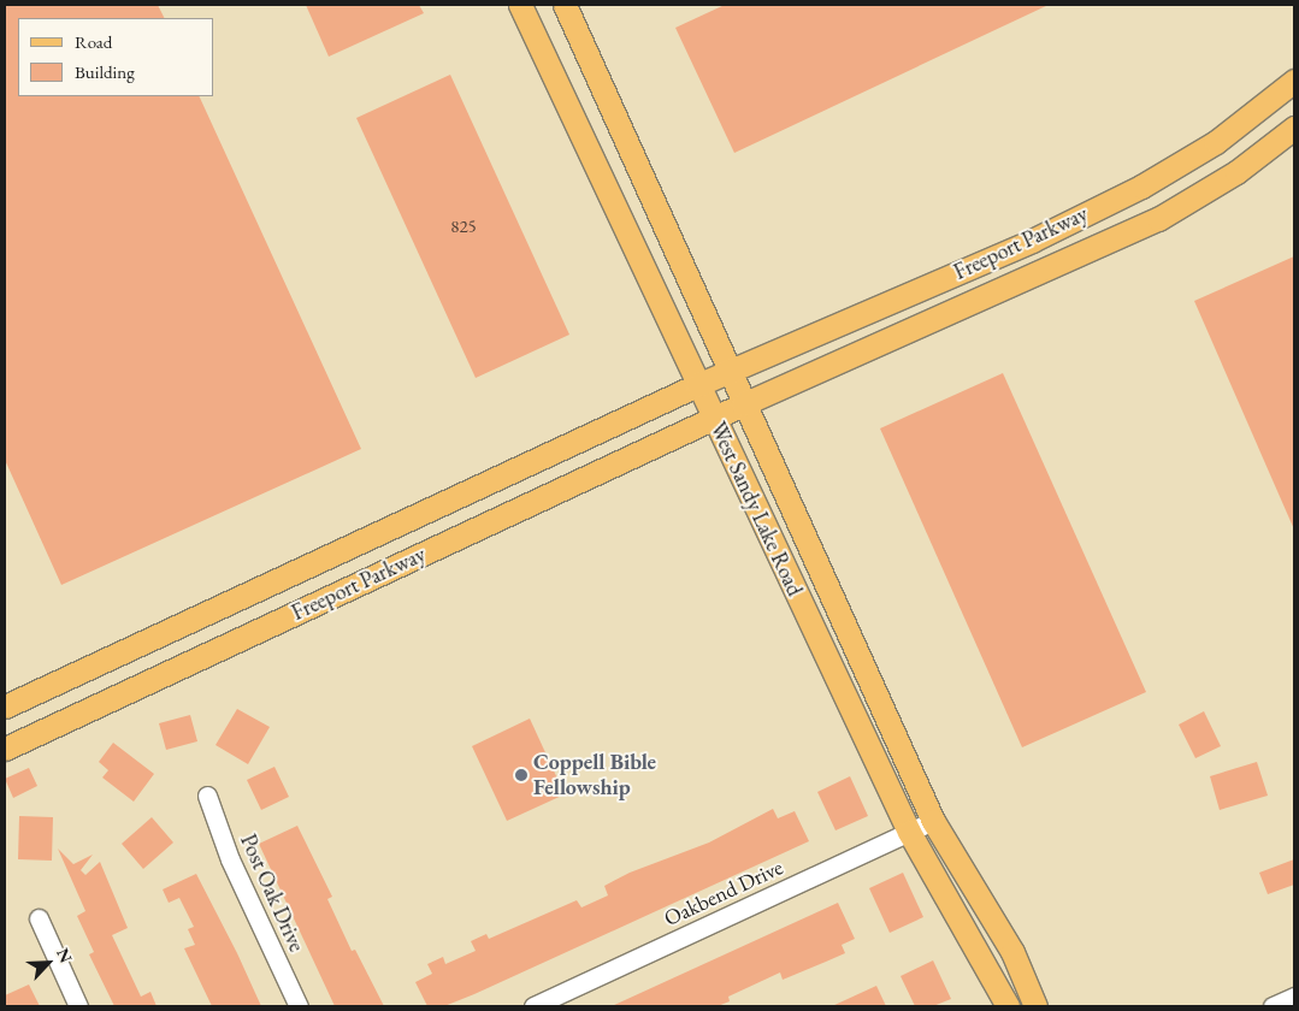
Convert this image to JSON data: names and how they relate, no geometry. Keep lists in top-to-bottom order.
{
  "streets": {
    "main road": ["Freeport Parkway", "West Sandy Lake Road"],
    "street": ["Post Oak Drive", "Oakbend Drive"]
  },
  "crossings": [
    ["Freeport Parkway", "West Sandy Lake Road"],
    ["West Sandy Lake Road", "Oakbend Drive"]
  ],
  "places": ["Coppell Bible Fellowship"],
  "house_numbers": ["825"],
  "legend": ["Road", "Building"],
  "north": "top right"
}
